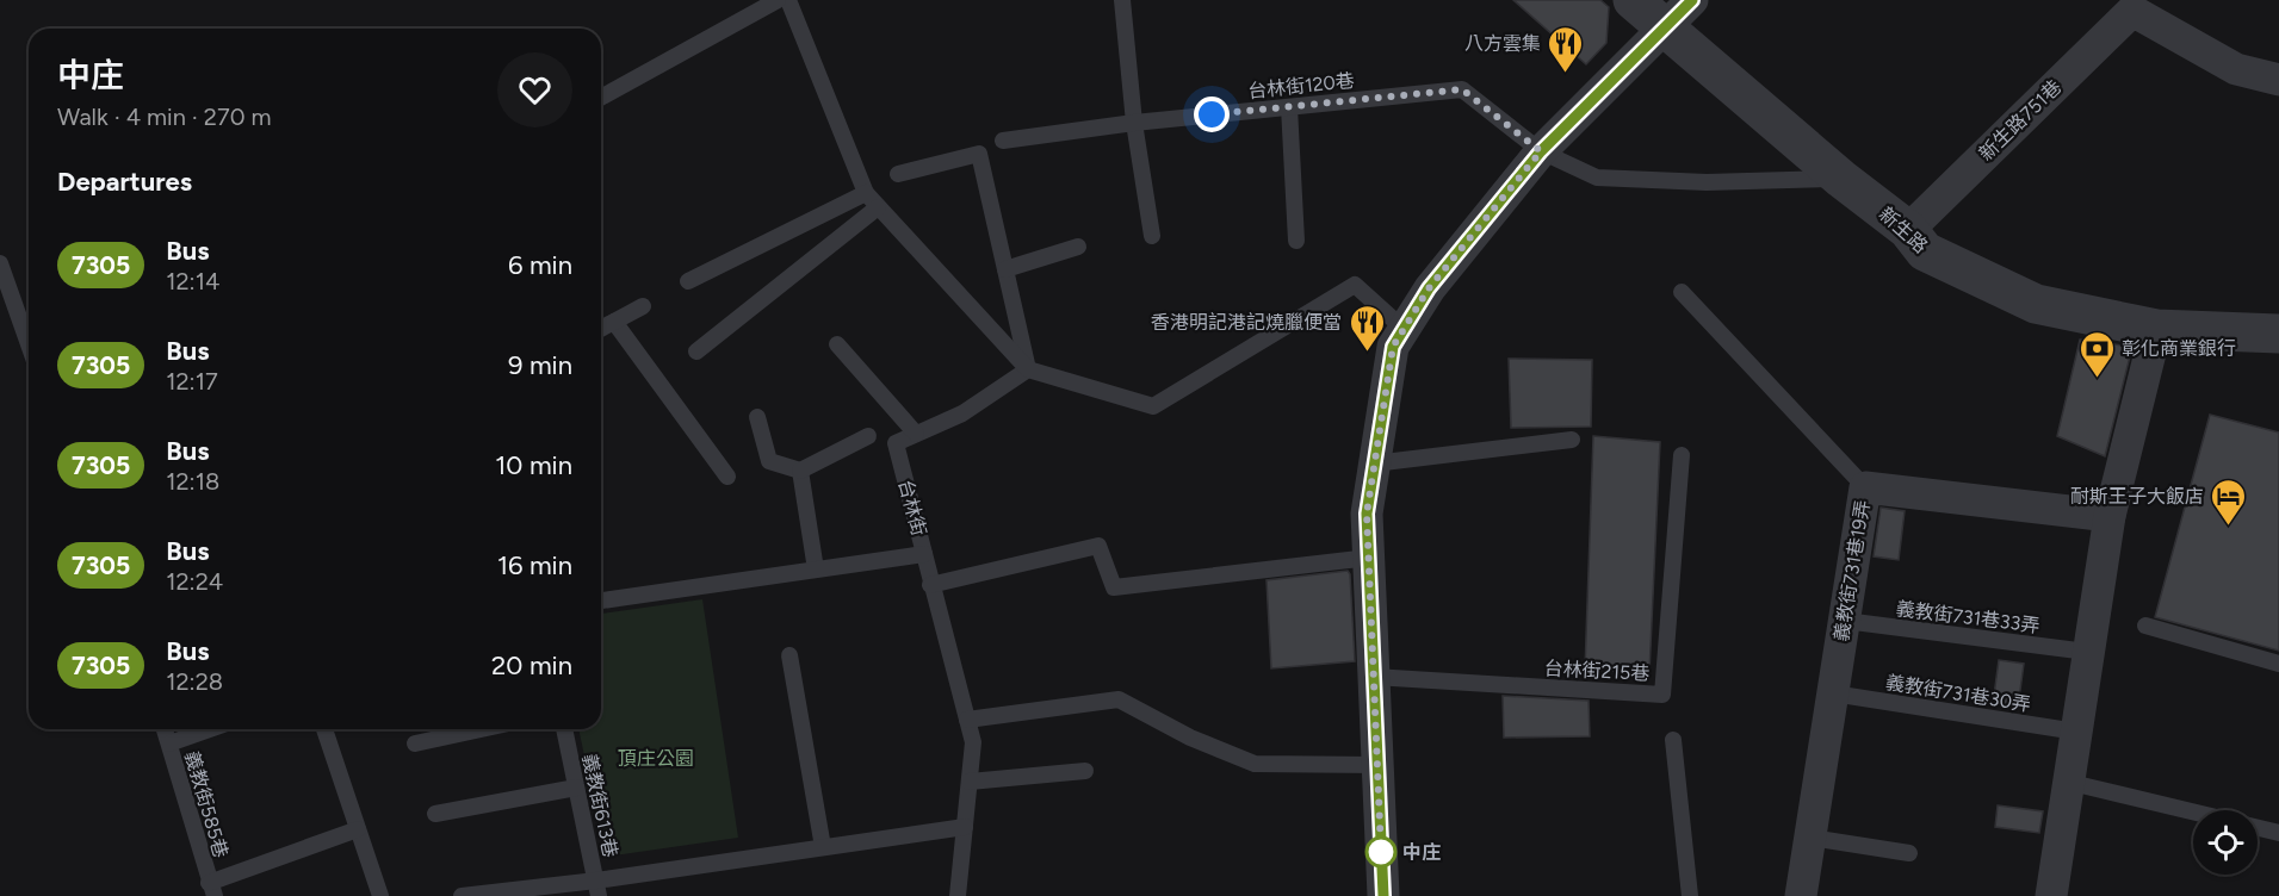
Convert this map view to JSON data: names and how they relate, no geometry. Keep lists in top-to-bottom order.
{
  "streets": {
    "street": ["新生路751巷", "新生路", "義教街731巷19弄"],
    "lane": [
      "台林街120巷",
      "台林街",
      "義教街731巷33弄",
      "台林街215巷",
      "義教街731巷30弄",
      "義教街585巷",
      "義教街613巷"
    ]
  },
  "crossings": [
    ["台林街120巷", "新生路"],
    ["新生路751巷", "新生路"],
    ["義教街731巷19弄", "義教街731巷33弄"],
    ["義教街731巷19弄", "義教街731巷30弄"]
  ],
  "parks": ["頂庄公園"],
  "places": {
    "restaurant": ["八方雲集", "香港明記港記燒臘便當"],
    "bank": ["彰化商業銀行"],
    "hotel": ["耐斯王子大飯店"],
    "other": ["中庄"]
  },
  "lines": ["bus line 7305"],
  "page": {
    "heading": [
      ["中庄", "Walk · 4 min · 270 m"],
      "Departures"
    ],
    "list": [
      {
        "mark": "7305",
        "name": "Bus",
        "note": "12:14",
        "value": "6 min"
      },
      {
        "mark": "7305",
        "name": "Bus",
        "note": "12:17",
        "value": "9 min"
      },
      {
        "mark": "7305",
        "name": "Bus",
        "note": "12:18",
        "value": "10 min"
      },
      {
        "mark": "7305",
        "name": "Bus",
        "note": "12:24",
        "value": "16 min"
      },
      {
        "mark": "7305",
        "name": "Bus",
        "note": "12:28",
        "value": "20 min"
      }
    ]
  }
}
